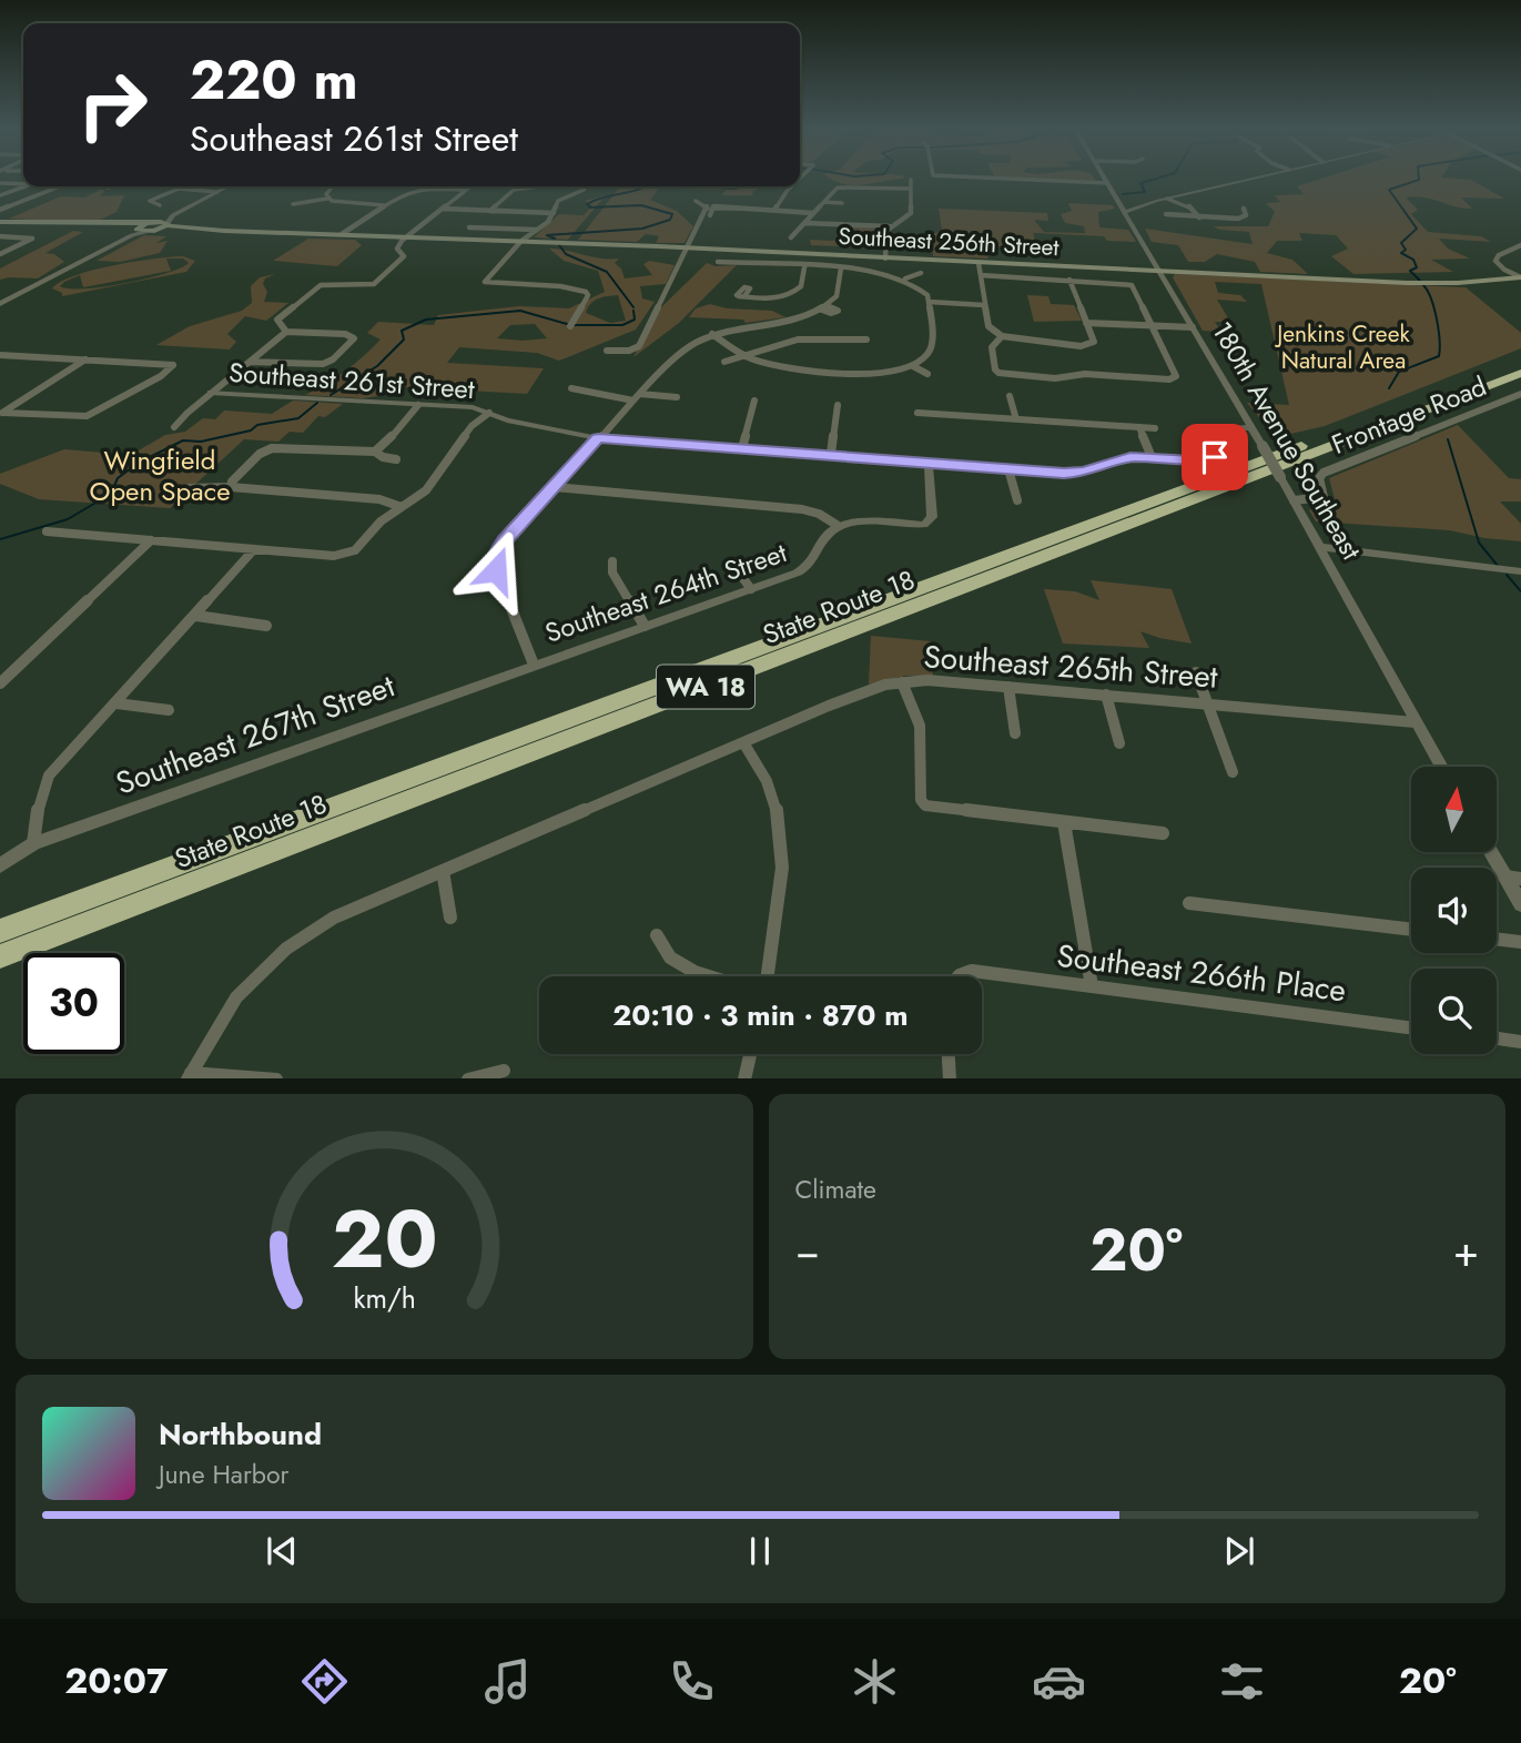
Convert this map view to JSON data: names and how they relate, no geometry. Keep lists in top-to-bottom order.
{
  "streets": {
    "highway": ["State Route 18", "WA 18"],
    "main road": ["Southeast 256th Street"],
    "street": [
      "Southeast 261st Street",
      "Frontage Road",
      "180th Avenue Southeast",
      "Southeast 264th Street",
      "Southeast 265th Street",
      "Southeast 267th Street",
      "Southeast 266th Place"
    ]
  },
  "crossings": [
    ["Southeast 256th Street", "180th Avenue Southeast"],
    ["Southeast 261st Street", "180th Avenue Southeast"],
    ["Frontage Road", "180th Avenue Southeast"],
    ["180th Avenue Southeast", "Southeast 265th Street"],
    ["Southeast 264th Street", "Southeast 267th Street"]
  ],
  "parks": ["Jenkins Creek Natural Area", "Wingfield Open Space"],
  "north": "top",
  "page": {
    "turn": ["220 m", "Southeast 261st Street"],
    "limit": "30",
    "trip": "20:10 · 3 min · 870 m",
    "tile": "Climate",
    "heat": ["−", "20°", "+"],
    "song": ["Northbound", "June Harbor"],
    "tabs": ["20:07", "20°"],
    "gauge": ["20", "km/h"]
  }
}
